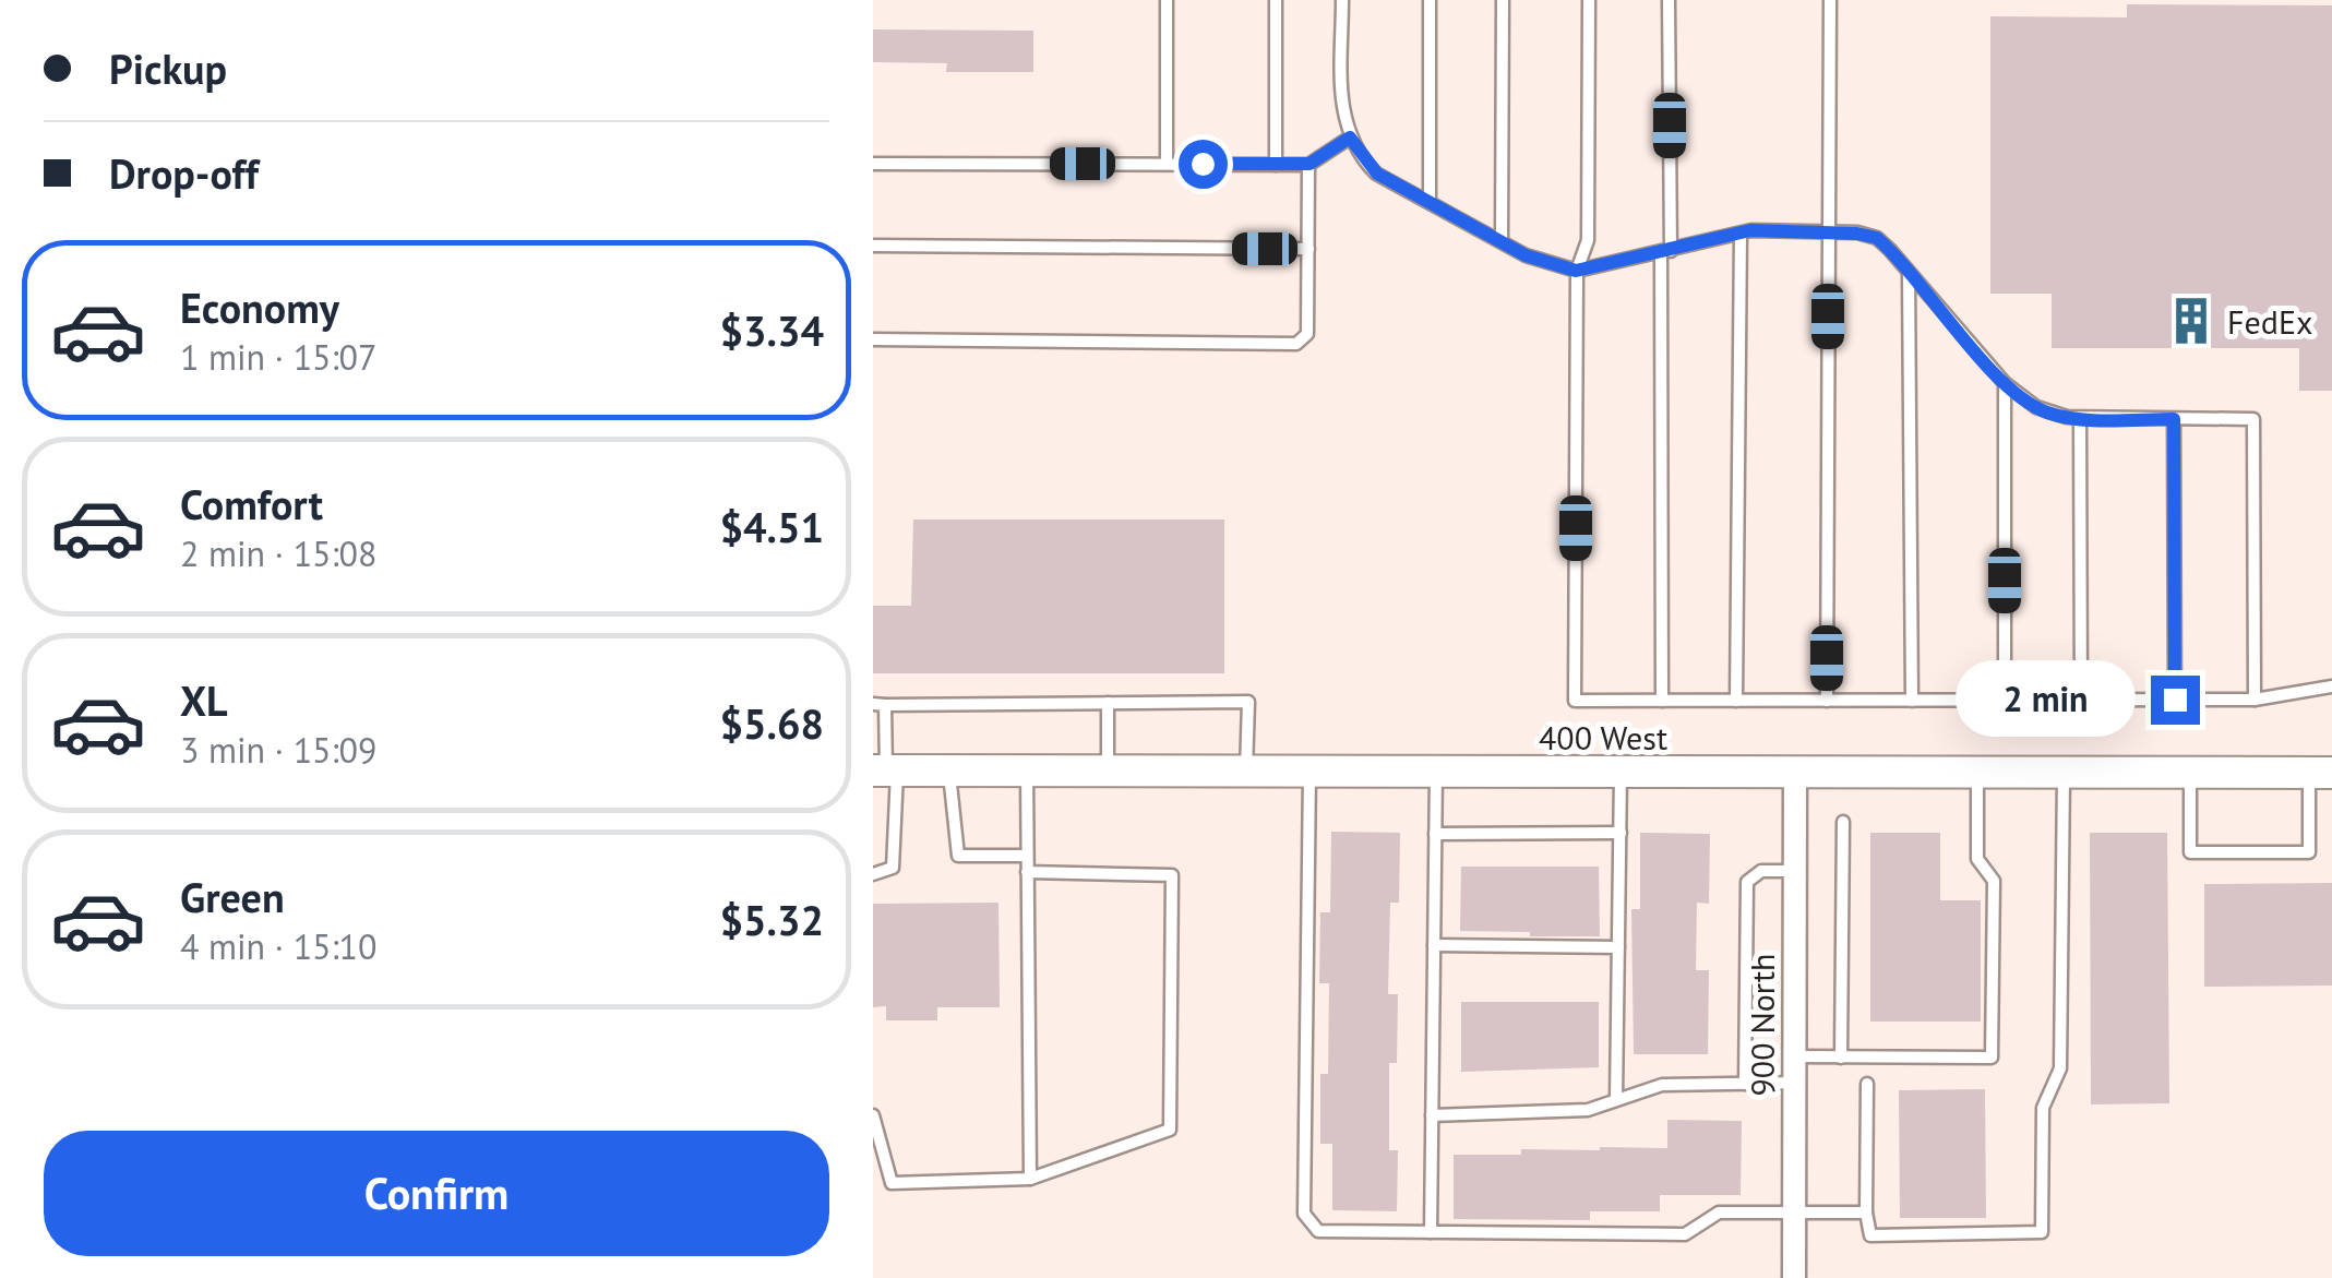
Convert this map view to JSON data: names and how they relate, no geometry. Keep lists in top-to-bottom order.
{
  "streets": {
    "street": ["400 West", "900 North"]
  },
  "crossings": [
    ["400 West", "900 North"]
  ],
  "places": {
    "building": ["FedEx"]
  },
  "page": {
    "banner": ["Pickup", "Drop-off"],
    "list": [
      {
        "name": "Economy",
        "note": "1 min · 15:07",
        "value": "$3.34"
      },
      {
        "name": "Comfort",
        "note": "2 min · 15:08",
        "value": "$4.51"
      },
      {
        "name": "XL",
        "note": "3 min · 15:09",
        "value": "$5.68"
      },
      {
        "name": "Green",
        "note": "4 min · 15:10",
        "value": "$5.32"
      }
    ],
    "bubble": "2 min",
    "buttons": "Confirm"
  }
}
